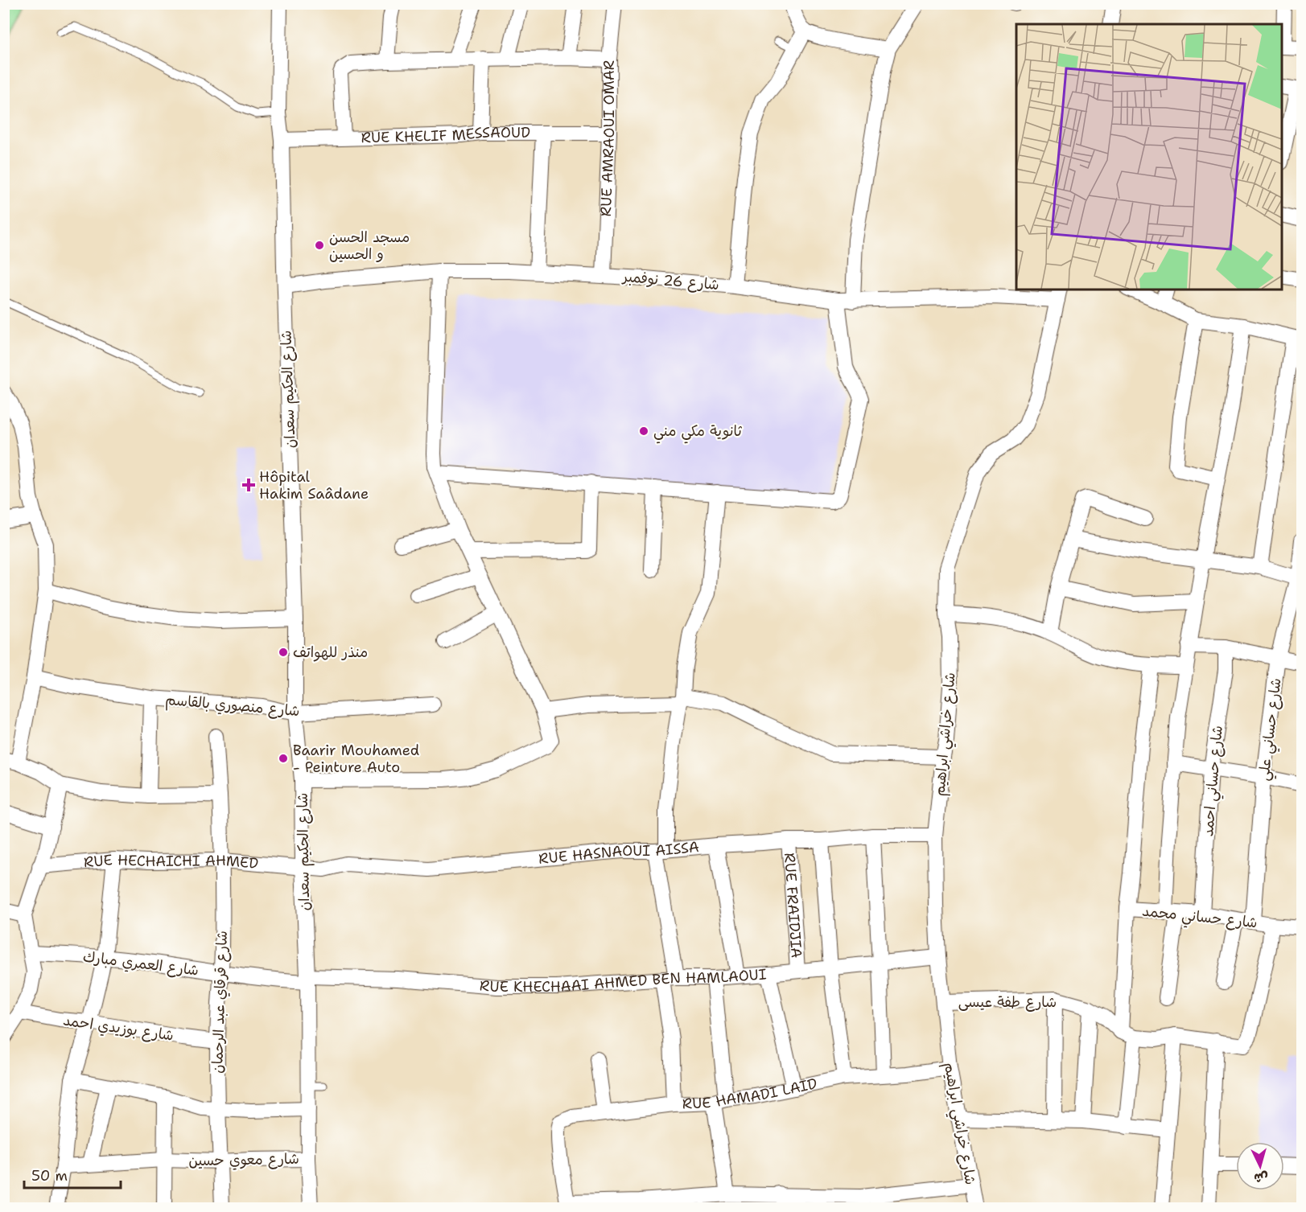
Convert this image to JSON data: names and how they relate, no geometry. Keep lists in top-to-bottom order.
{
  "streets": {
    "street": [
      "RUE KHELIF MESSAOUD",
      "RUE AMRAOUI OMAR",
      "شارع 26 نوفمبر",
      "شارع الحكيم سعدان",
      "شارع منصوري بالقاسم",
      "شارع حساني علي",
      "شارع خراشي ابراهيم",
      "شارع حساني احمد",
      "RUE HASNAOUI AISSA",
      "RUE HECHAICHI AHMED",
      "RUE FRAIDJIA",
      "شارع حساني محمد",
      "شارع العمري مبارك",
      "RUE KHECHAAI AHMED BEN HAMLAOUI",
      "شارع قرقاي عبد الرحمان",
      "شارع طفة عيسى",
      "شارع بوزيدي احمد",
      "RUE HAMADI LAID",
      "شارع معوي حسين"
    ]
  },
  "crossings": [
    ["RUE KHELIF MESSAOUD", "RUE AMRAOUI OMAR"],
    ["RUE KHELIF MESSAOUD", "شارع الحكيم سعدان"],
    ["RUE AMRAOUI OMAR", "شارع 26 نوفمبر"],
    ["شارع 26 نوفمبر", "شارع الحكيم سعدان"],
    ["شارع 26 نوفمبر", "شارع خراشي ابراهيم"],
    ["شارع الحكيم سعدان", "شارع منصوري بالقاسم"],
    ["شارع الحكيم سعدان", "RUE HASNAOUI AISSA"],
    ["شارع الحكيم سعدان", "RUE HECHAICHI AHMED"],
    ["شارع الحكيم سعدان", "شارع العمري مبارك"],
    ["شارع الحكيم سعدان", "RUE KHECHAAI AHMED BEN HAMLAOUI"],
    ["شارع الحكيم سعدان", "شارع معوي حسين"],
    ["شارع حساني علي", "شارع حساني محمد"],
    ["شارع خراشي ابراهيم", "RUE HASNAOUI AISSA"],
    ["شارع خراشي ابراهيم", "RUE KHECHAAI AHMED BEN HAMLAOUI"],
    ["شارع خراشي ابراهيم", "شارع طفة عيسى"],
    ["شارع خراشي ابراهيم", "RUE HAMADI LAID"],
    ["شارع حساني احمد", "شارع حساني محمد"],
    ["RUE HASNAOUI AISSA", "RUE HECHAICHI AHMED"],
    ["RUE HASNAOUI AISSA", "RUE FRAIDJIA"],
    ["RUE HECHAICHI AHMED", "شارع قرقاي عبد الرحمان"],
    ["RUE FRAIDJIA", "RUE KHECHAAI AHMED BEN HAMLAOUI"],
    ["شارع حساني محمد", "شارع طفة عيسى"],
    ["شارع العمري مبارك", "RUE KHECHAAI AHMED BEN HAMLAOUI"],
    ["شارع العمري مبارك", "شارع قرقاي عبد الرحمان"],
    ["شارع قرقاي عبد الرحمان", "شارع بوزيدي احمد"],
    ["شارع قرقاي عبد الرحمان", "شارع معوي حسين"]
  ],
  "places": {
    "other": [
      "مسجد الحسن و الحسين",
      "ثانوية مكي مني",
      "منذر للهواتف",
      "Baarir Mouhamed - Peinture Auto"
    ],
    "health": ["Hôpital Hakim Saâdane"]
  },
  "scale_bar": "50 m",
  "north": "bottom"
}
